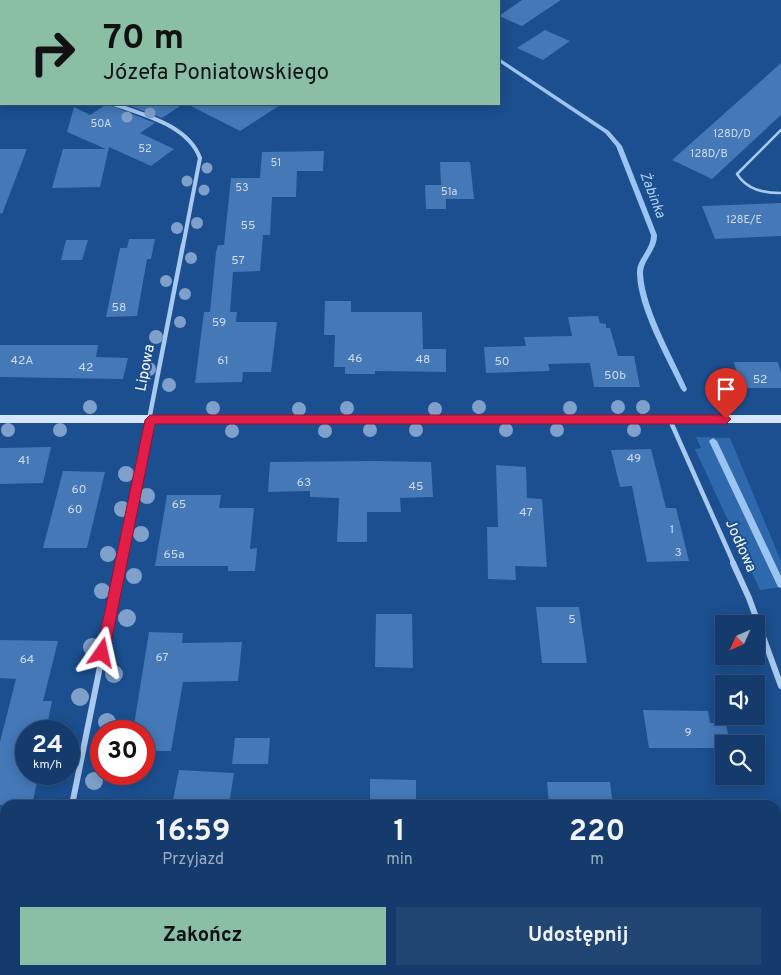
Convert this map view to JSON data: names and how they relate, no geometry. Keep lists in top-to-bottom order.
{
  "streets": {
    "street": ["Lipowa", "Jodłowa"]
  },
  "water": ["Żabinka"],
  "house_numbers": [
    "50A",
    "128D/D",
    "52",
    "128D/B",
    "51",
    "53",
    "51a",
    "128E/E",
    "55",
    "57",
    "58",
    "59",
    "46",
    "48",
    "42A",
    "61",
    "50",
    "42",
    "50b",
    "52",
    "49",
    "41",
    "63",
    "45",
    "60",
    "65",
    "60",
    "47",
    "1",
    "3",
    "65a",
    "5",
    "67",
    "64",
    "9"
  ],
  "north": "bottom left",
  "page": {
    "turn": ["70 m", "Józefa Poniatowskiego"],
    "speed": "24 km/h",
    "limit": "30",
    "eta": [
      "16:59",
      "Przyjazd",
      "1",
      "min",
      "220",
      "m"
    ],
    "buttons": ["Zakończ", "Udostępnij"]
  }
}
